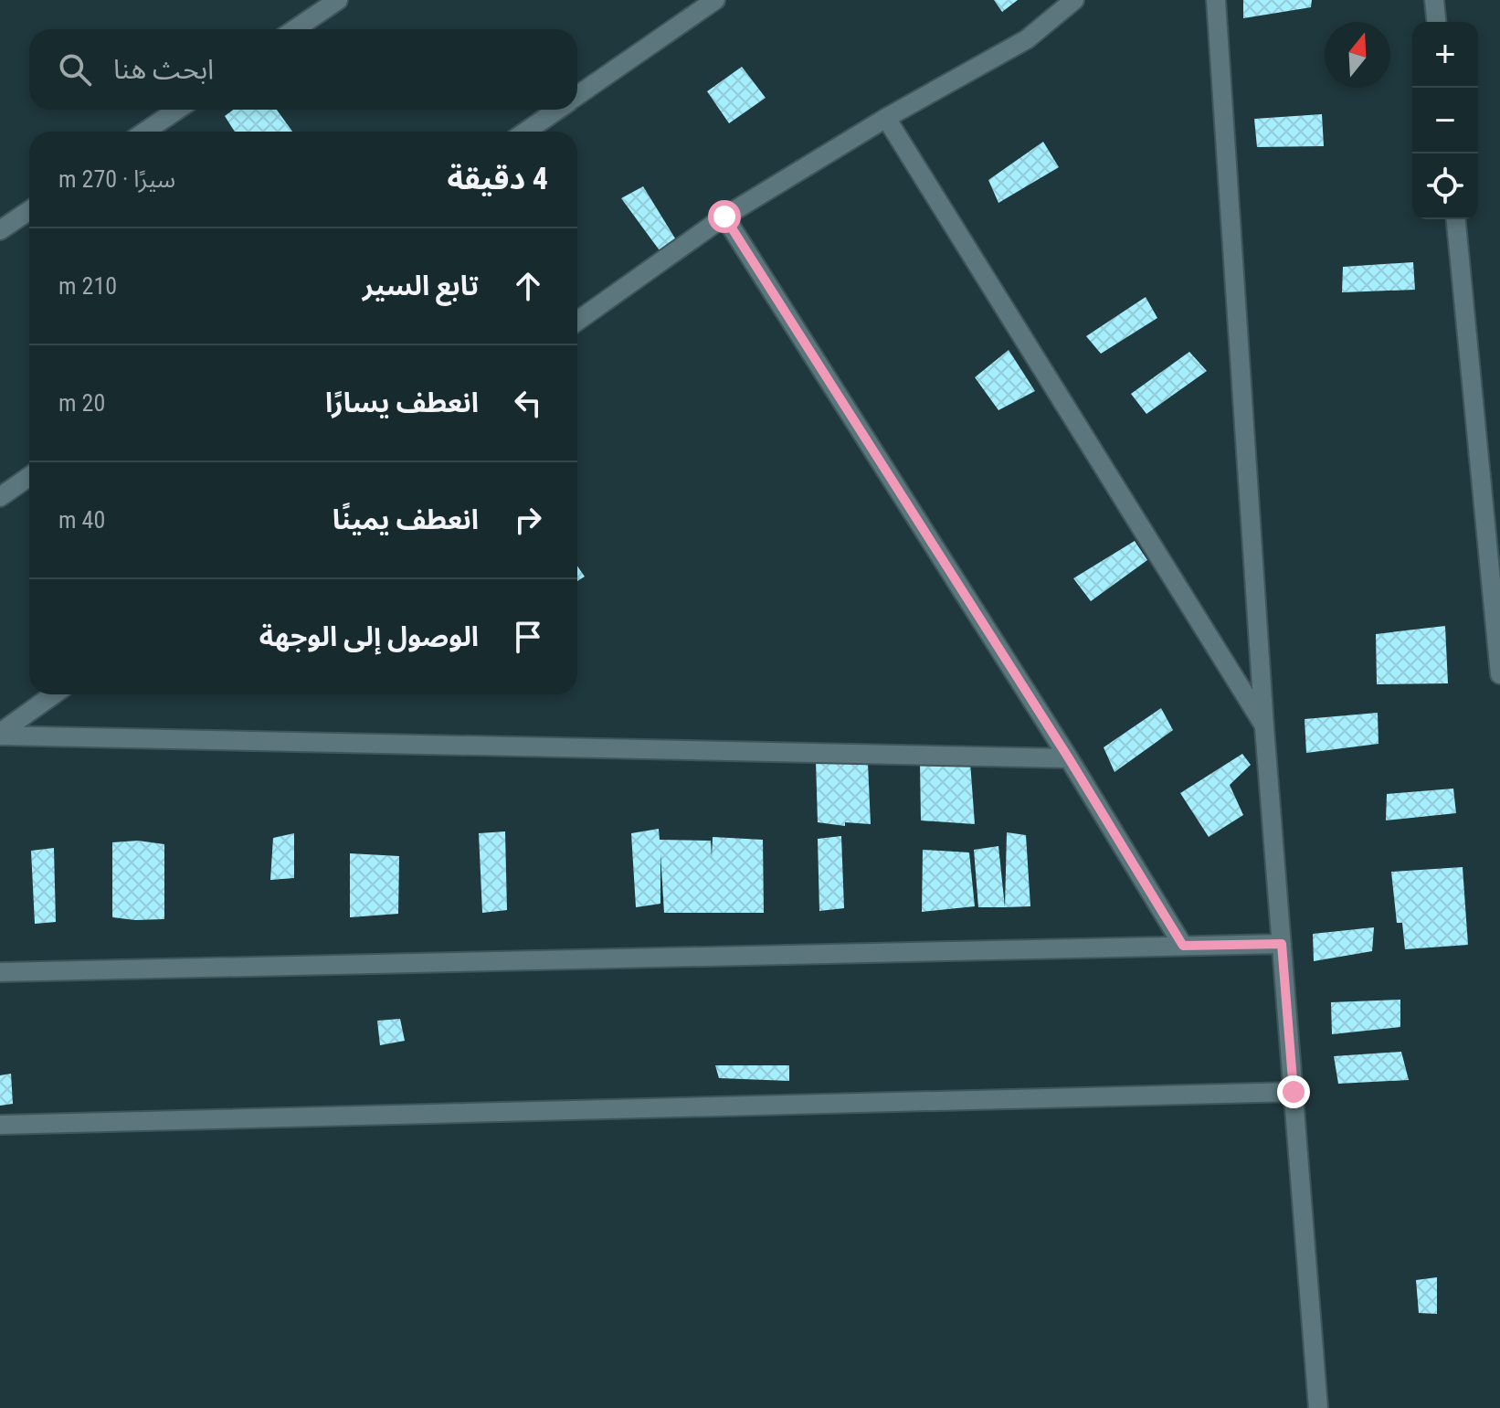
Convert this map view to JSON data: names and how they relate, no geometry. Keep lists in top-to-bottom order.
{
  "north": "top",
  "page": {
    "map_buttons": ["+", "−"],
    "search": "ابحث هنا",
    "heading": ["4 دقيقة", "سيرًا · 270 m"],
    "list": [
      ["تابع السير", "210 m"],
      ["انعطف يسارًا", "20 m"],
      ["انعطف يمينًا", "40 m"],
      "الوصول إلى الوجهة"
    ]
  }
}
